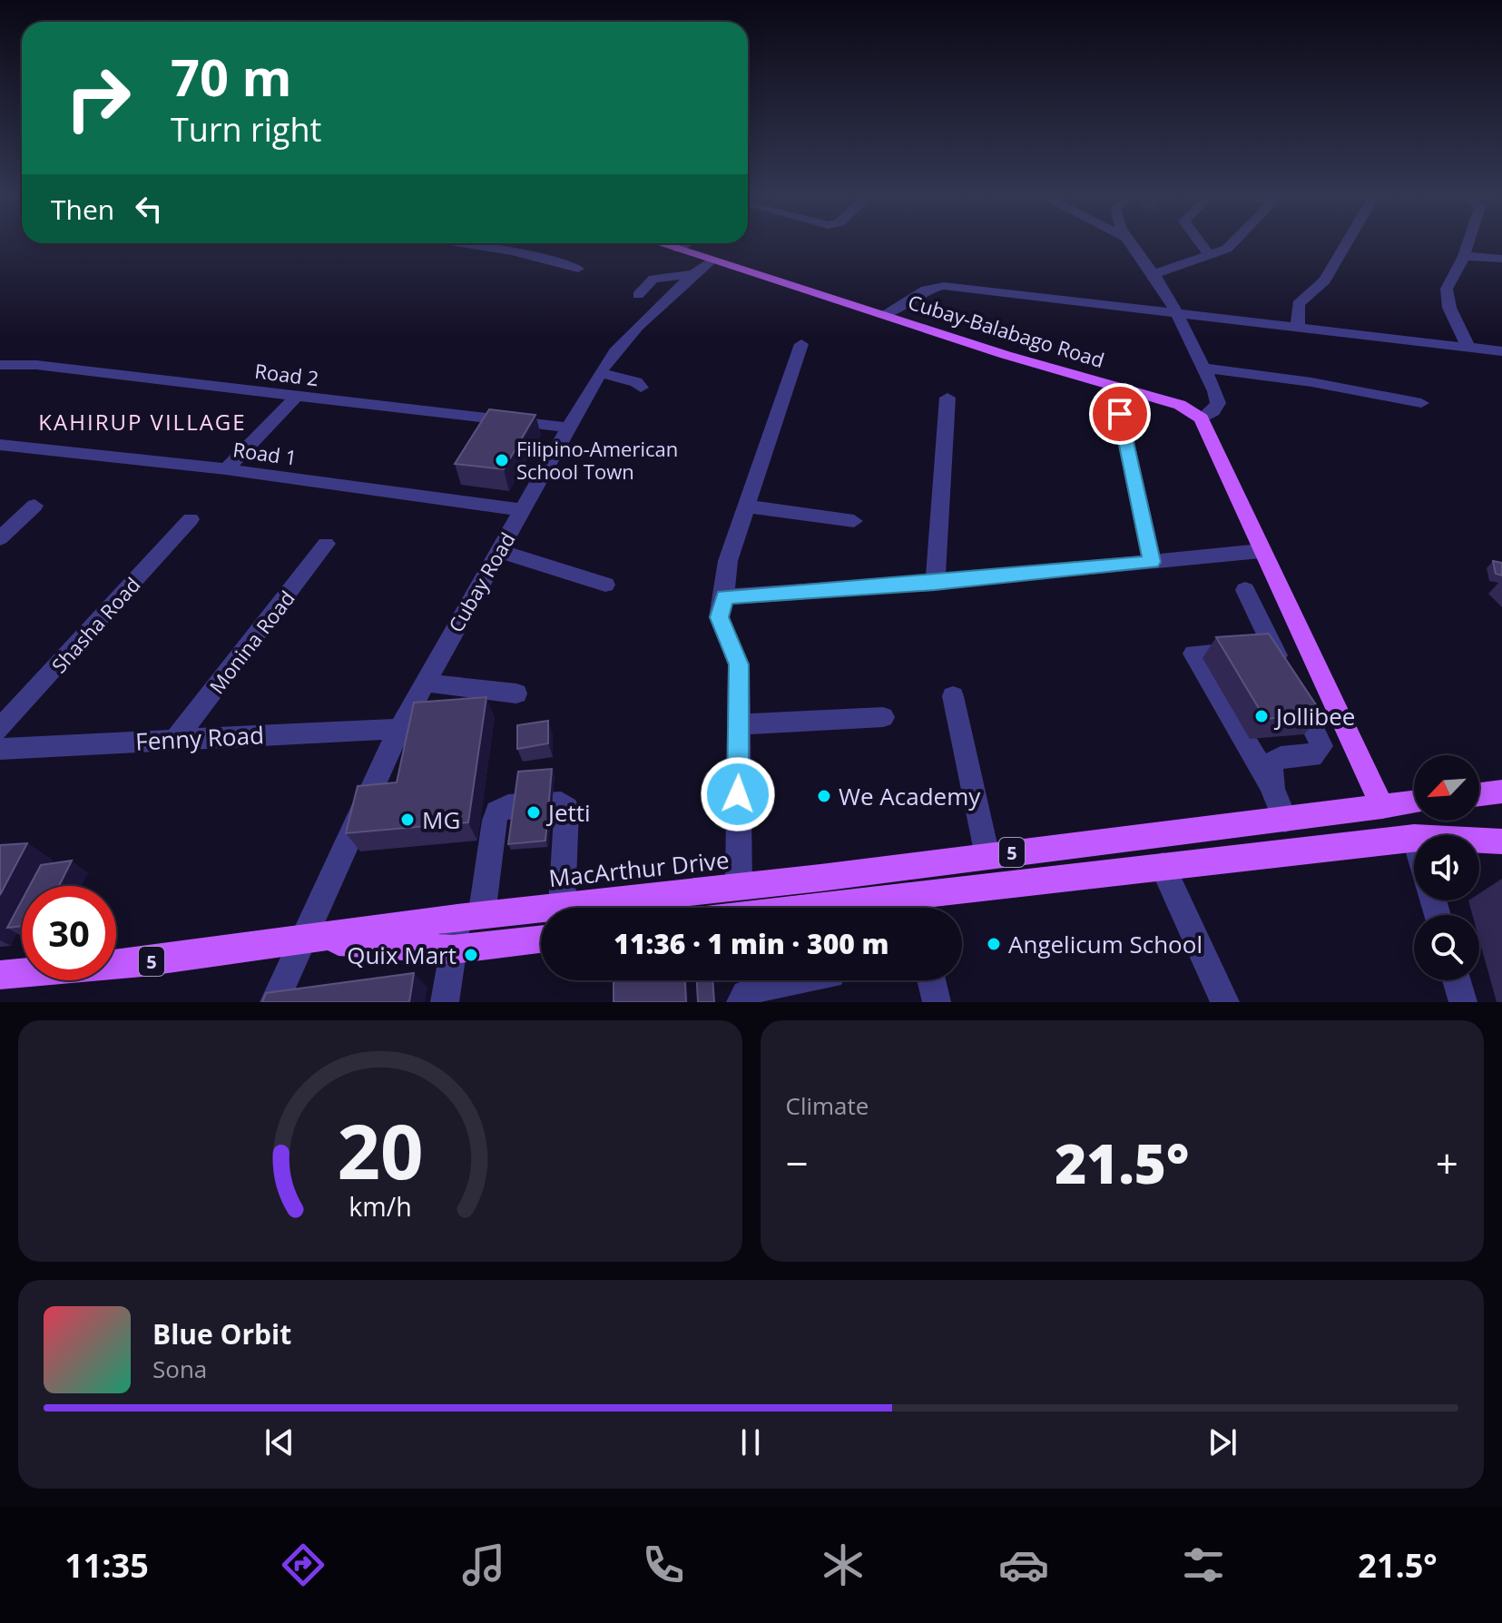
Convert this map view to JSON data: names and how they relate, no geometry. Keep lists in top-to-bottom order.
{
  "streets": {
    "main road": ["Cubay-Balabago Road", "5", "MacArthur Drive"],
    "street": [
      "Road 2",
      "Road 1",
      "Cubay Road",
      "Shasha Road",
      "Monina Road",
      "Fenny Road"
    ]
  },
  "crossings": [
    ["Cubay-Balabago Road", "Cubay Road"],
    ["Road 2", "Cubay Road"],
    ["Road 1", "Cubay Road"],
    ["Cubay Road", "Fenny Road"],
    ["Cubay Road", "MacArthur Drive"],
    ["Monina Road", "Fenny Road"]
  ],
  "districts": ["KAHIRUP VILLAGE"],
  "places": [
    "Filipino-American School Town",
    "Jollibee",
    "We Academy",
    "Jetti",
    "MG",
    "Angelicum School",
    "Quix Mart"
  ],
  "north": "bottom left",
  "page": {
    "turn": ["70 m", "Turn right"],
    "then": "Then",
    "limit": "30",
    "trip": "11:36 · 1 min · 300 m",
    "tile": "Climate",
    "heat": ["−", "21.5°", "+"],
    "song": ["Blue Orbit", "Sona"],
    "tabs": ["11:35", "21.5°"],
    "gauge": ["20", "km/h"]
  }
}
